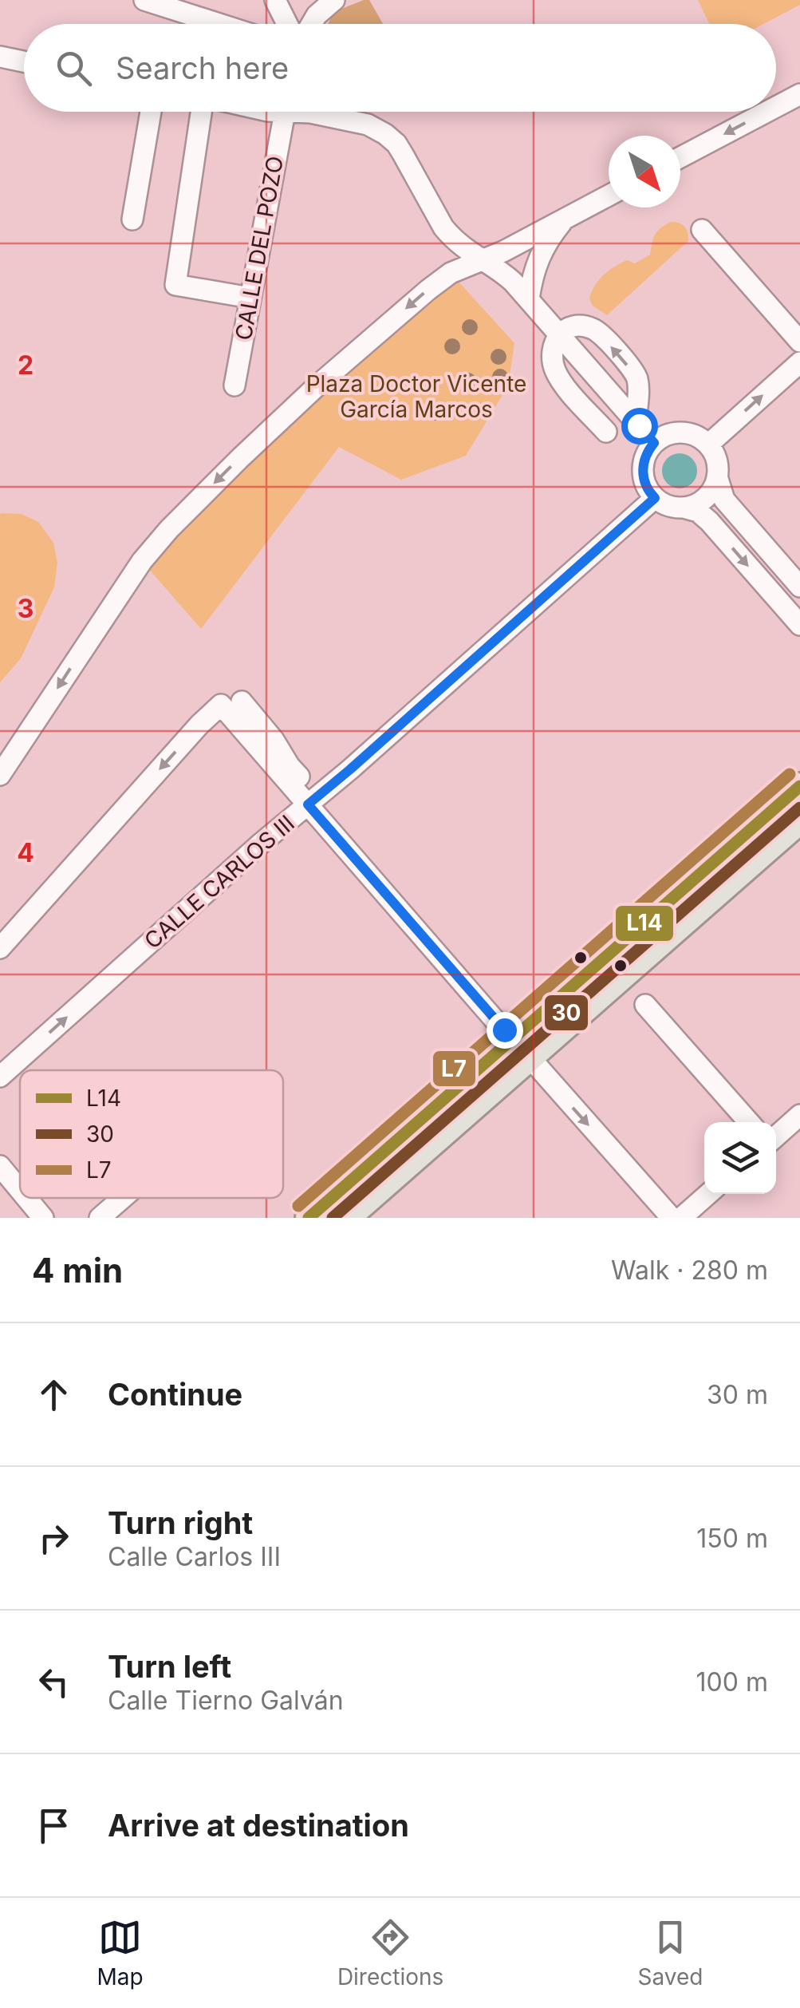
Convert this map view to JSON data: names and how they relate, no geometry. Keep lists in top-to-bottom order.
{
  "streets": {
    "street": ["CALLE DEL POZO", "CALLE CARLOS III"]
  },
  "one_way": ["CALLE CARLOS III"],
  "parks": ["Plaza Doctor Vicente García Marcos"],
  "lines": ["transit line L7", "transit line L14", "transit line 30"],
  "legend": ["L14", "30", "L7"],
  "north": "bottom right",
  "page": {
    "search": "Search here",
    "heading": ["4 min", "Walk · 280 m"],
    "list": [
      ["Continue", "30 m"],
      ["Turn right", "Calle Carlos III", "150 m"],
      ["Turn left", "Calle Tierno Galván", "100 m"],
      "Arrive at destination"
    ],
    "nav": ["Map", "Directions", "Saved"]
  },
  "grid": {
    "rows": ["2", "3", "4"]
  }
}
